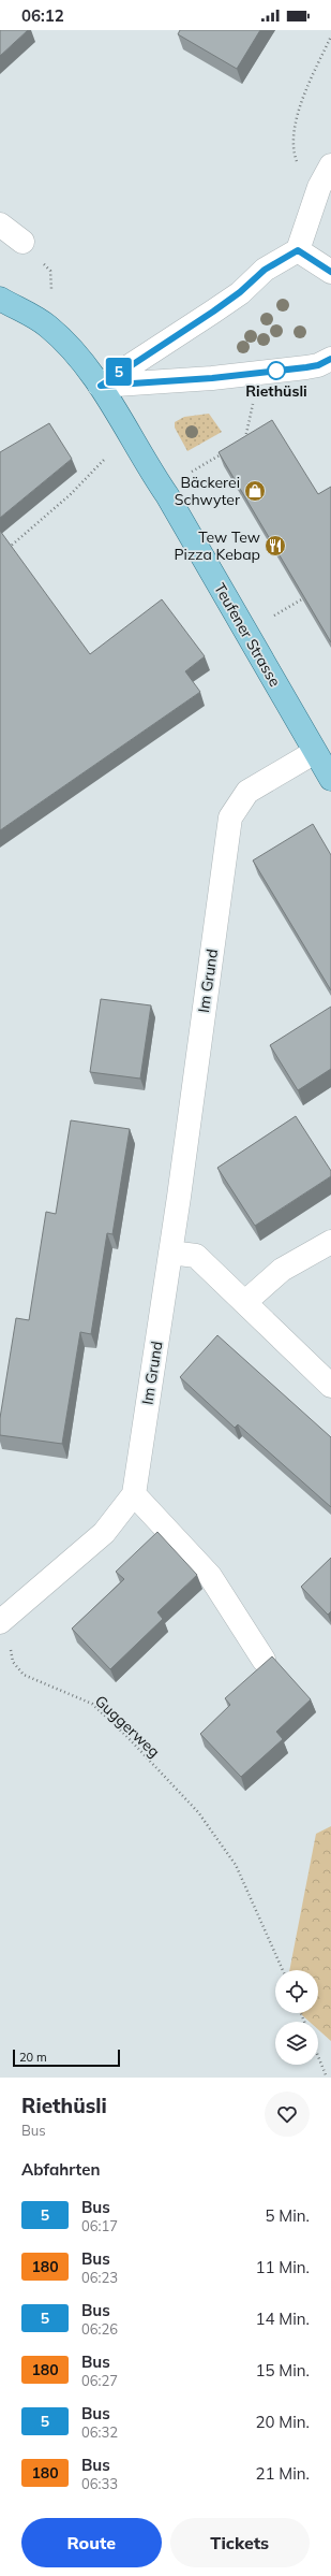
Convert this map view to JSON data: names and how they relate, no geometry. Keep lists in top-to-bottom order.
{
  "streets": {
    "main road": ["Teufener Strasse"],
    "street": ["Im Grund"],
    "path": ["Guggerweg"]
  },
  "crossings": [
    ["Teufener Strasse", "Im Grund"]
  ],
  "places": {
    "other": ["Riethüsli"],
    "shop": ["Bäckerei Schwyter"],
    "restaurant": ["Tew Tew Pizza Kebap"]
  },
  "lines": ["bus line 5"],
  "scale_bar": "20 m",
  "page": {
    "status": "06:12",
    "on_map": "5",
    "scale": "20 m",
    "heading": [
      ["Riethüsli", "Bus"],
      "Abfahrten"
    ],
    "list": [
      {
        "mark": "5",
        "name": "Bus",
        "note": "06:17",
        "value": "5 Min."
      },
      {
        "mark": "180",
        "name": "Bus",
        "note": "06:23",
        "value": "11 Min."
      },
      {
        "mark": "5",
        "name": "Bus",
        "note": "06:26",
        "value": "14 Min."
      },
      {
        "mark": "180",
        "name": "Bus",
        "note": "06:27",
        "value": "15 Min."
      },
      {
        "mark": "5",
        "name": "Bus",
        "note": "06:32",
        "value": "20 Min."
      },
      {
        "mark": "180",
        "name": "Bus",
        "note": "06:33",
        "value": "21 Min."
      }
    ],
    "buttons": ["Route", "Tickets"]
  }
}
